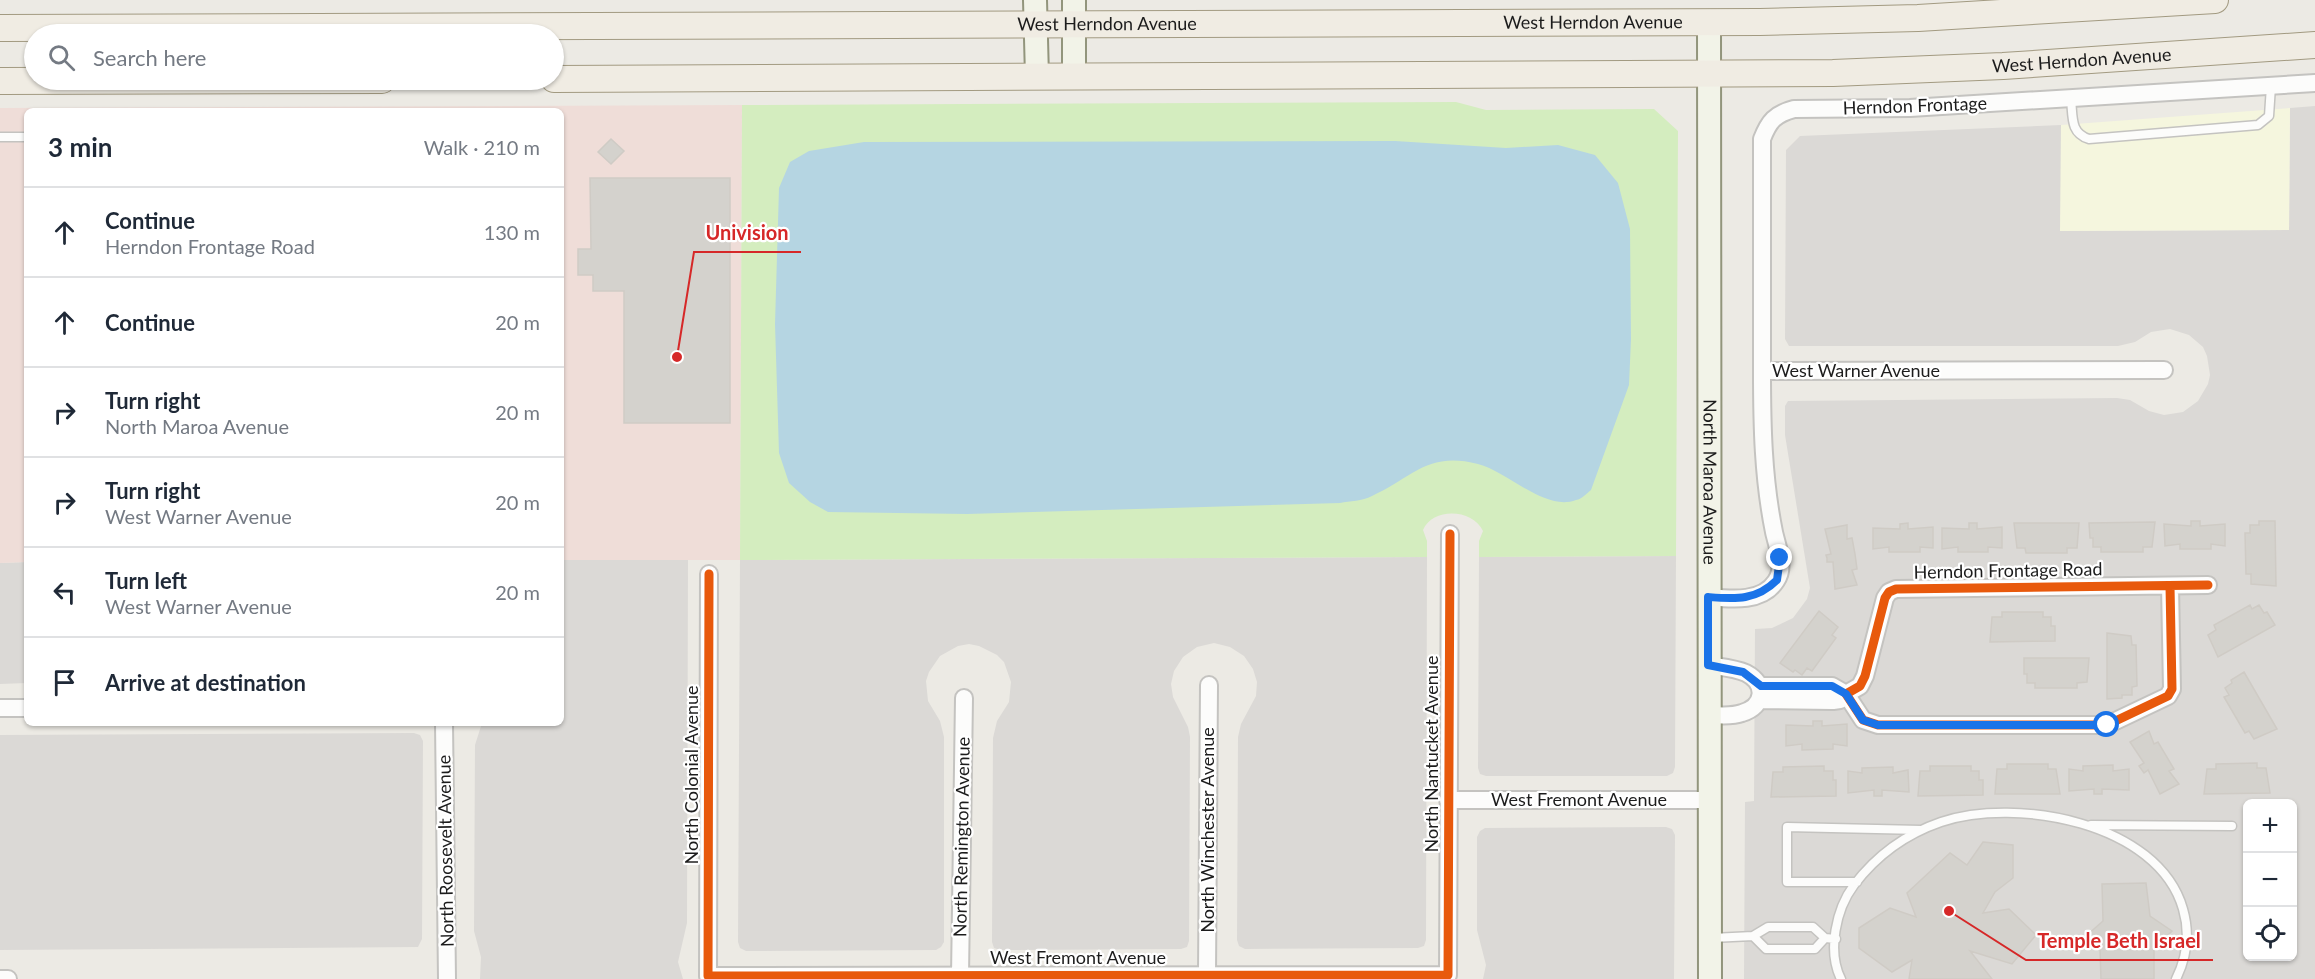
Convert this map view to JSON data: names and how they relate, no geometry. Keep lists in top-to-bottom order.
{
  "streets": {
    "main road": ["West Herndon Avenue", "North Maroa Avenue"],
    "street": [
      "Herndon Frontage",
      "West Warner Avenue",
      "Herndon Frontage Road",
      "North Nantucket Avenue",
      "North Colonial Avenue",
      "West Fremont Avenue",
      "North Winchester Avenue",
      "North Remington Avenue",
      "North Roosevelt Avenue"
    ]
  },
  "crossings": [
    ["West Herndon Avenue", "North Maroa Avenue"],
    ["Herndon Frontage", "West Warner Avenue"],
    ["West Warner Avenue", "North Maroa Avenue"],
    ["North Maroa Avenue", "West Fremont Avenue"],
    ["North Nantucket Avenue", "West Fremont Avenue"],
    ["North Colonial Avenue", "West Fremont Avenue"],
    ["West Fremont Avenue", "North Winchester Avenue"],
    ["West Fremont Avenue", "North Remington Avenue"]
  ],
  "places": ["Univision", "Temple Beth Israel"],
  "page": {
    "search": "Search here",
    "heading": ["3 min", "Walk · 210 m"],
    "list": [
      ["Continue", "Herndon Frontage Road", "130 m"],
      ["Continue", "20 m"],
      ["Turn right", "North Maroa Avenue", "20 m"],
      ["Turn right", "West Warner Avenue", "20 m"],
      ["Turn left", "West Warner Avenue", "20 m"],
      "Arrive at destination"
    ],
    "map_buttons": ["+", "−"]
  }
}
